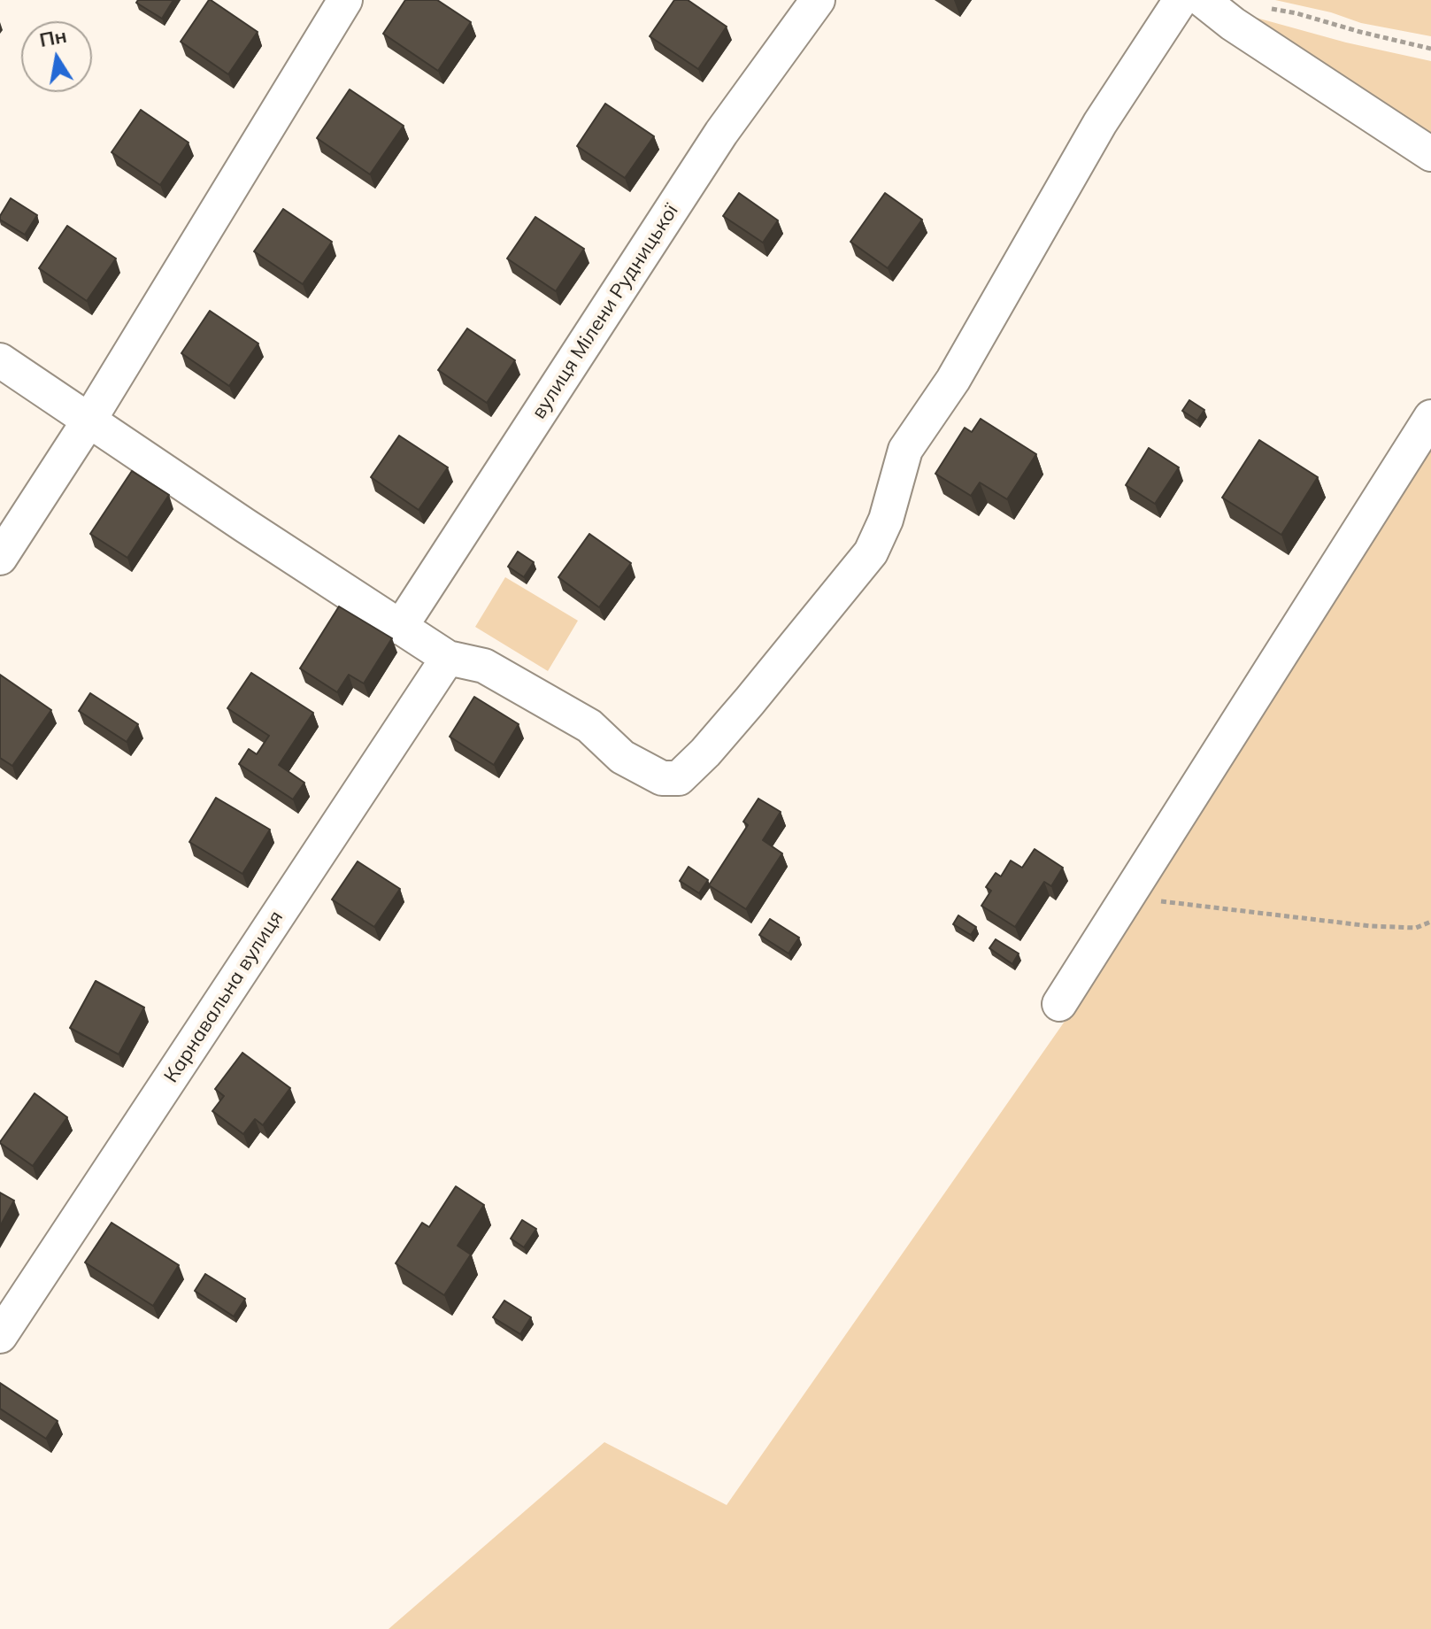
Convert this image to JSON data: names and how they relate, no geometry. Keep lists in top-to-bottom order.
{
  "streets": {
    "street": ["вулиця Мілени Рудницької", "Карнавальна вулиця"]
  },
  "north": "top"
}
